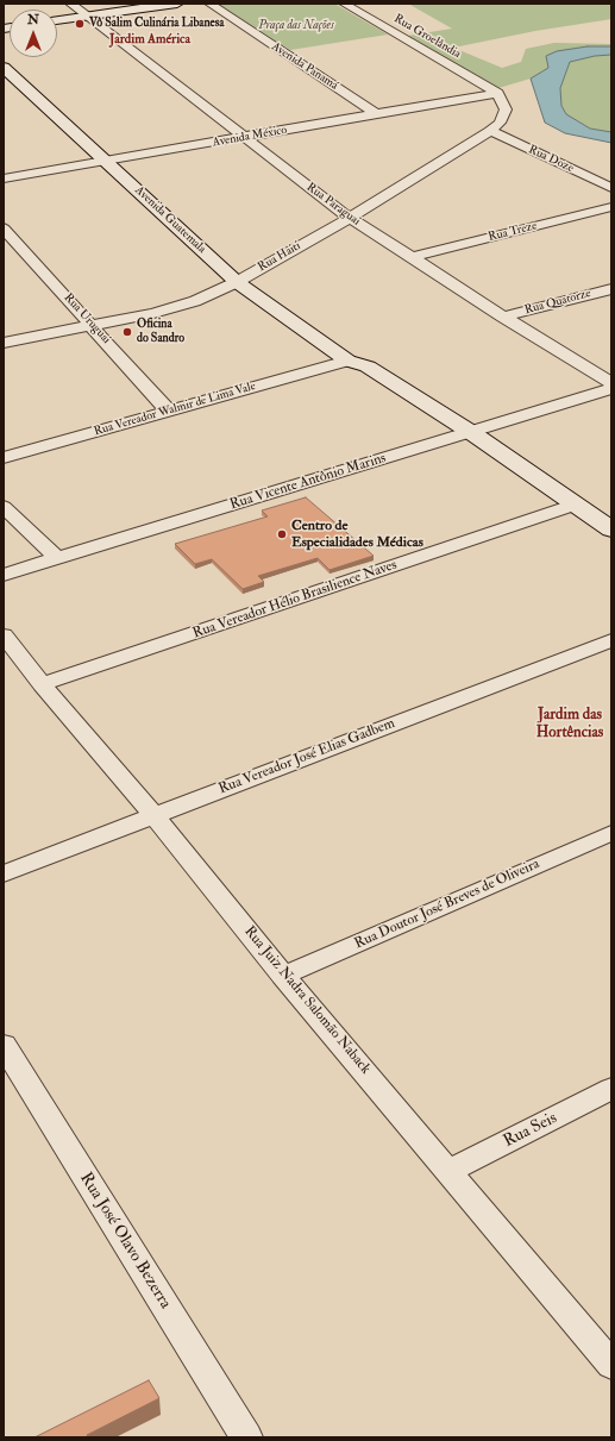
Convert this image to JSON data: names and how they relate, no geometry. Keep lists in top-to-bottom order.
{
  "streets": {
    "street": [
      "Rua Groelândia",
      "Avenida Panamá",
      "Avenida México",
      "Rua Doze",
      "Rua Paraguai",
      "Avenida Guatemala",
      "Rua Treze",
      "Rua Haiti",
      "Rua Quatorze",
      "Rua Uruguai",
      "Rua Vereador Walmir de Lima Vale",
      "Rua Vicente Antônio Marins",
      "Rua Vereador Hélio Brasilience Naves",
      "Rua Vereador José Elias Gadbem",
      "Rua Doutor José Breves de Oliveira",
      "Rua Juiz Nadra Salomão Naback",
      "Rua Seis",
      "Rua José Olavo Bezerra"
    ]
  },
  "crossings": [
    ["Rua Groelândia", "Avenida México"],
    ["Rua Groelândia", "Rua Haiti"],
    ["Avenida Panamá", "Avenida México"],
    ["Avenida México", "Rua Paraguai"],
    ["Avenida México", "Avenida Guatemala"],
    ["Avenida México", "Rua Haiti"],
    ["Rua Doze", "Rua Haiti"],
    ["Rua Paraguai", "Rua Treze"],
    ["Rua Paraguai", "Rua Haiti"],
    ["Rua Paraguai", "Rua Quatorze"],
    ["Avenida Guatemala", "Rua Haiti"],
    ["Avenida Guatemala", "Rua Vereador Walmir de Lima Vale"],
    ["Avenida Guatemala", "Rua Vicente Antônio Marins"],
    ["Avenida Guatemala", "Rua Vereador Hélio Brasilience Naves"],
    ["Rua Haiti", "Rua Uruguai"],
    ["Rua Uruguai", "Rua Vereador Walmir de Lima Vale"],
    ["Rua Vereador Hélio Brasilience Naves", "Rua Juiz Nadra Salomão Naback"],
    ["Rua Vereador José Elias Gadbem", "Rua Juiz Nadra Salomão Naback"],
    ["Rua Doutor José Breves de Oliveira", "Rua Juiz Nadra Salomão Naback"],
    ["Rua Juiz Nadra Salomão Naback", "Rua Seis"]
  ],
  "districts": ["Jardim América", "Jardim das Hortências"],
  "parks": ["Praça das Nações"],
  "places": ["Vô Salim Culinária Libanesa", "Oficina do Sandro", "Centro de Especialidades Médicas"],
  "north": "top"
}
